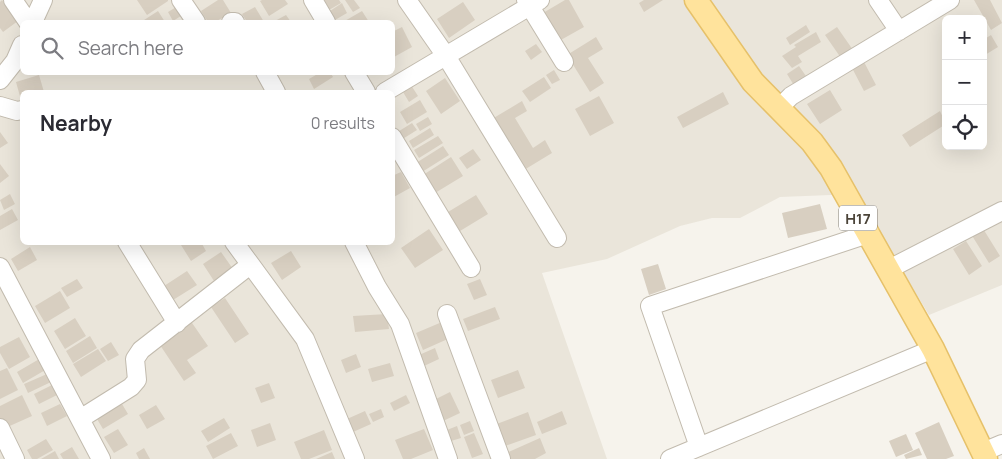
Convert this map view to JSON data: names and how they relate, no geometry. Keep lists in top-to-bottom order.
{
  "streets": {
    "main road": ["H17"]
  },
  "page": {
    "map_buttons": ["+", "−"],
    "search": "Search here",
    "heading": ["Nearby", "0 results"]
  }
}
